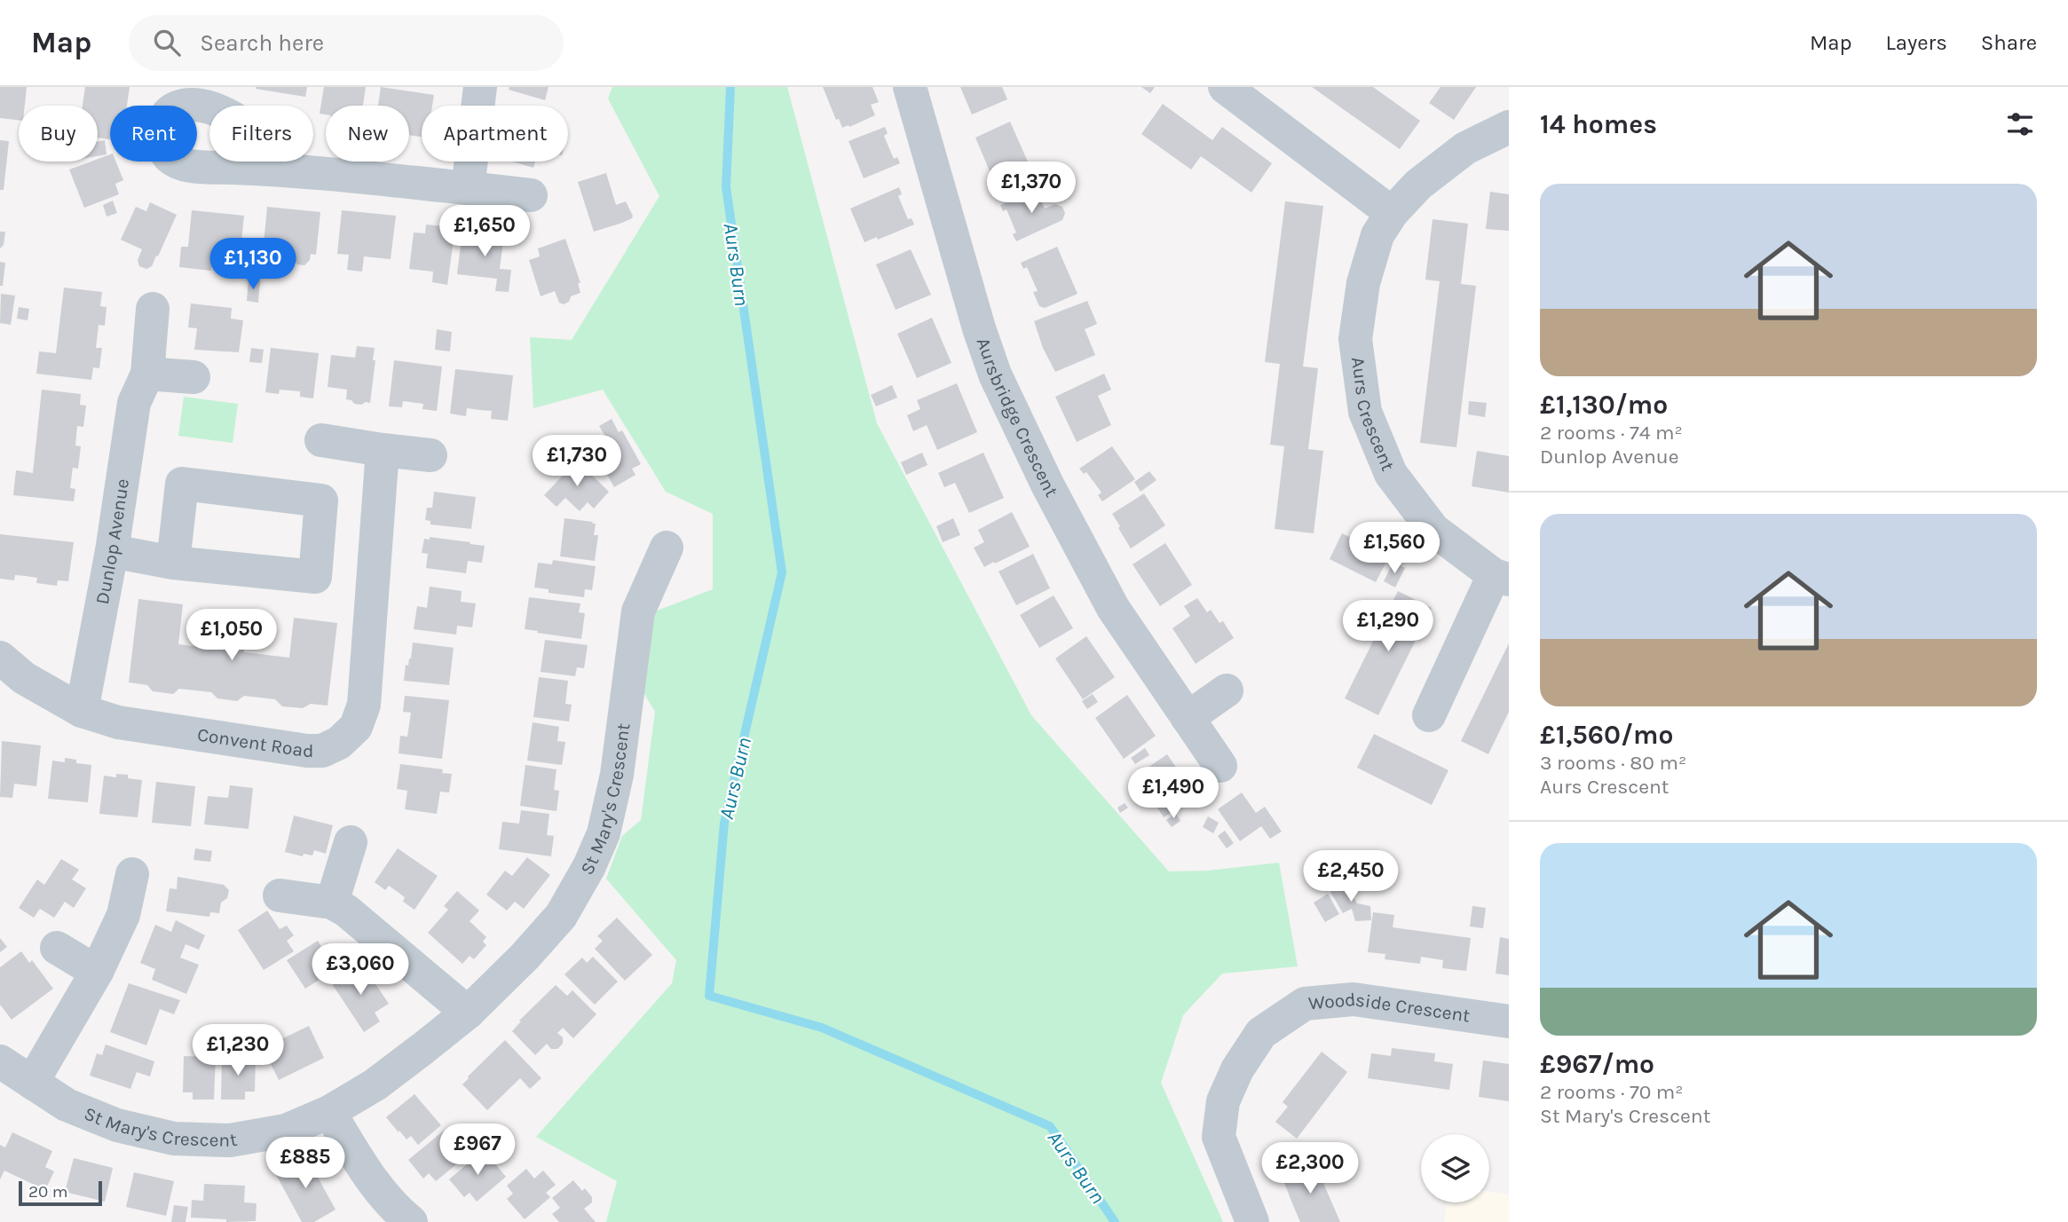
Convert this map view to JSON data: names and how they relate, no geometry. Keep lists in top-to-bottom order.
{
  "streets": {
    "street": [
      "Aurs Crescent",
      "Aursbridge Crescent",
      "Dunlop Avenue",
      "Convent Road",
      "St Mary's Crescent",
      "Woodside Crescent"
    ]
  },
  "crossings": [
    ["Dunlop Avenue", "Convent Road"]
  ],
  "water": ["Aurs Burn"],
  "scale_bar": "20 m",
  "page": {
    "header": "Map",
    "search": "Search here",
    "nav": ["Map", "Layers", "Share"],
    "heading": "14 homes",
    "chip": [
      "Buy",
      "Rent",
      "Filters",
      "New",
      "Apartment"
    ],
    "price": [
      "£1,370",
      "£1,650",
      "£1,130",
      "£1,730",
      "£1,560",
      "£1,290",
      "£1,050",
      "£1,490",
      "£2,450",
      "£3,060",
      "£1,230",
      "£967",
      "£885",
      "£2,300"
    ],
    "list": [
      {
        "name": "£1,130/mo",
        "note": "2 rooms · 74 m² · Dunlop Avenue"
      },
      {
        "name": "£1,560/mo",
        "note": "3 rooms · 80 m² · Aurs Crescent"
      },
      {
        "name": "£967/mo",
        "note": "2 rooms · 70 m² · St Mary's Crescent"
      }
    ],
    "scale": "20 m"
  }
}
